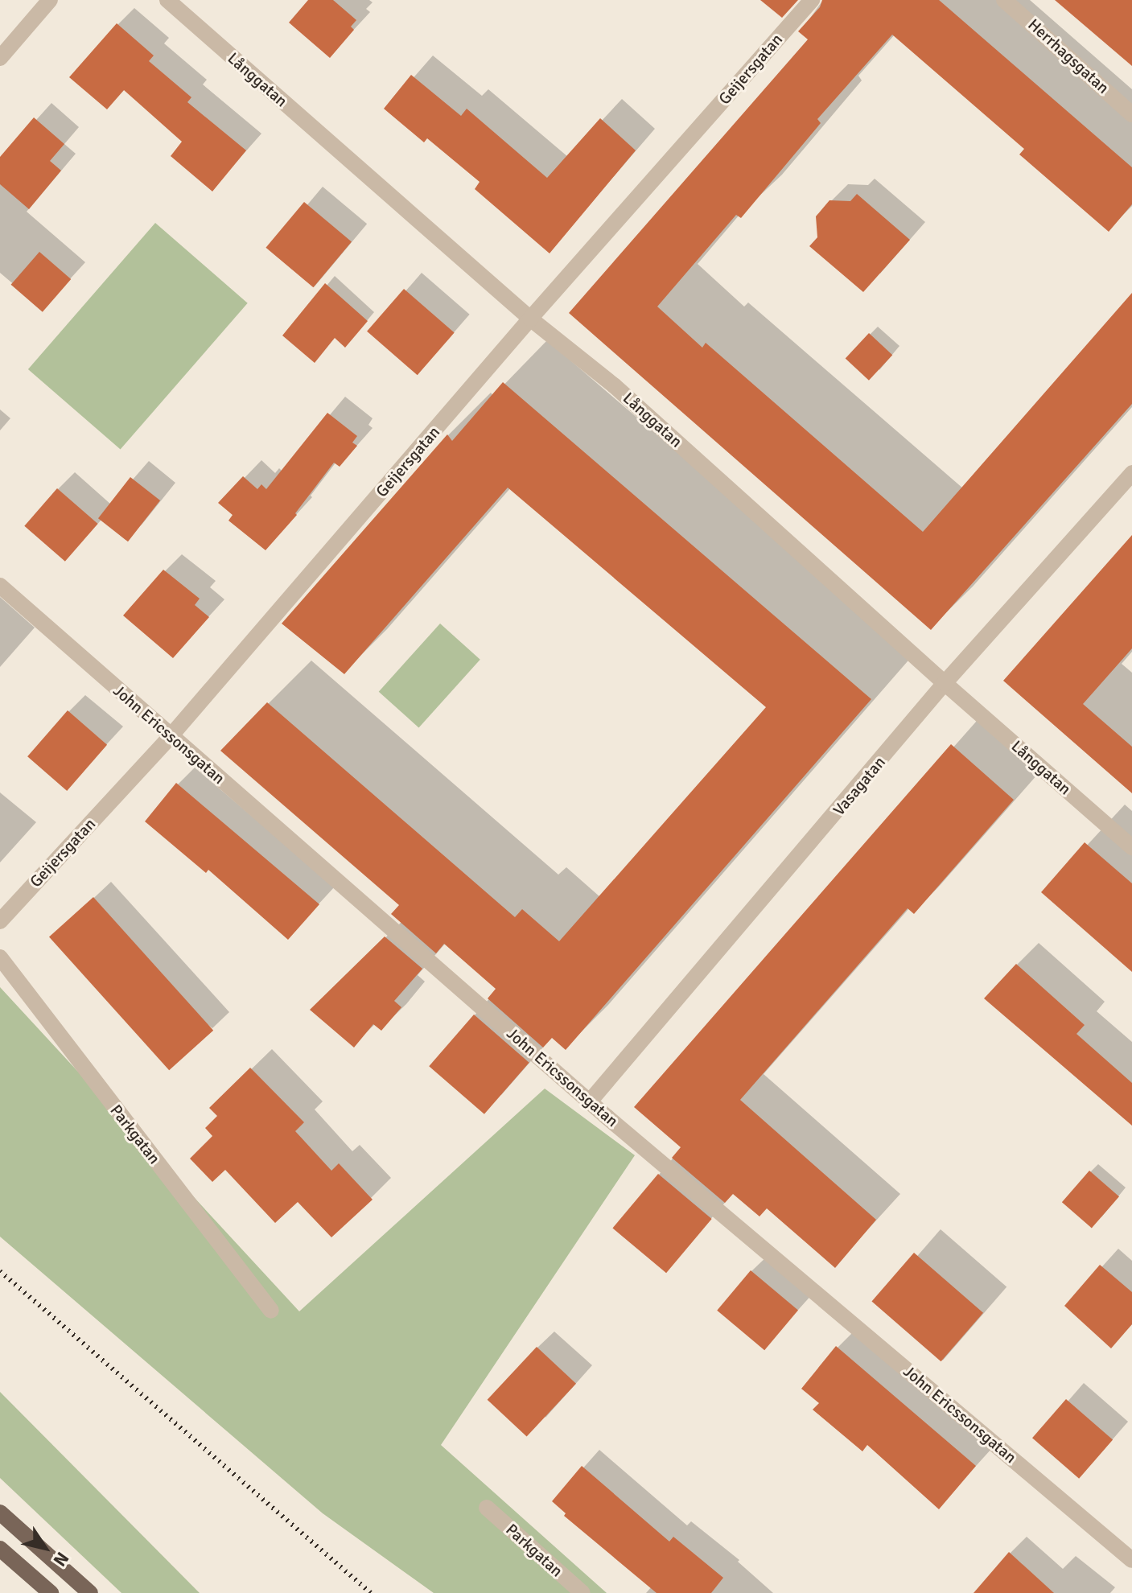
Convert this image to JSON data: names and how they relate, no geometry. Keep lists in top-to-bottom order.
{
  "streets": {
    "street": [
      "Herrhagsgatan",
      "Geijersgatan",
      "Långgatan",
      "John Ericssonsgatan",
      "Vasagatan",
      "Parkgatan"
    ]
  },
  "crossings": [
    ["Geijersgatan", "Långgatan"],
    ["Geijersgatan", "John Ericssonsgatan"],
    ["Långgatan", "Vasagatan"],
    ["John Ericssonsgatan", "Vasagatan"]
  ],
  "north": "bottom right"
}
